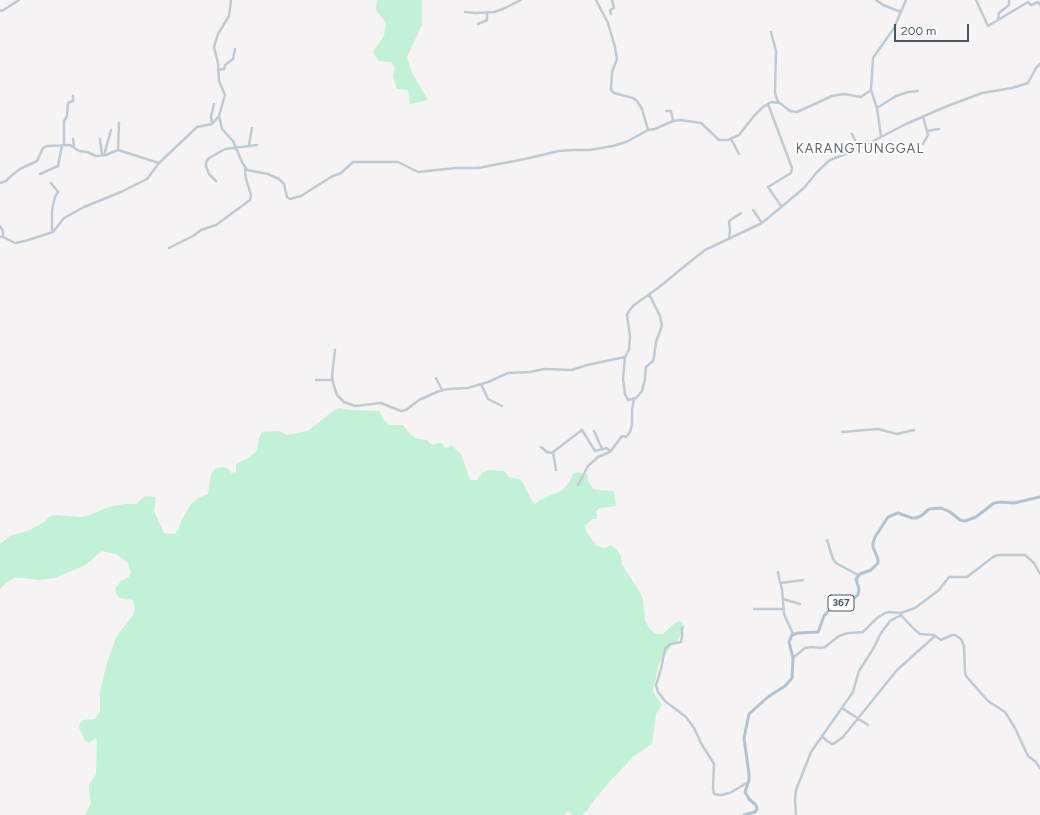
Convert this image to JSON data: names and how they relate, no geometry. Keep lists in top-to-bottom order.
{
  "streets": {
    "main road": ["367"]
  },
  "districts": ["KARANGTUNGGAL"],
  "scale_bar": "200 m"
}
